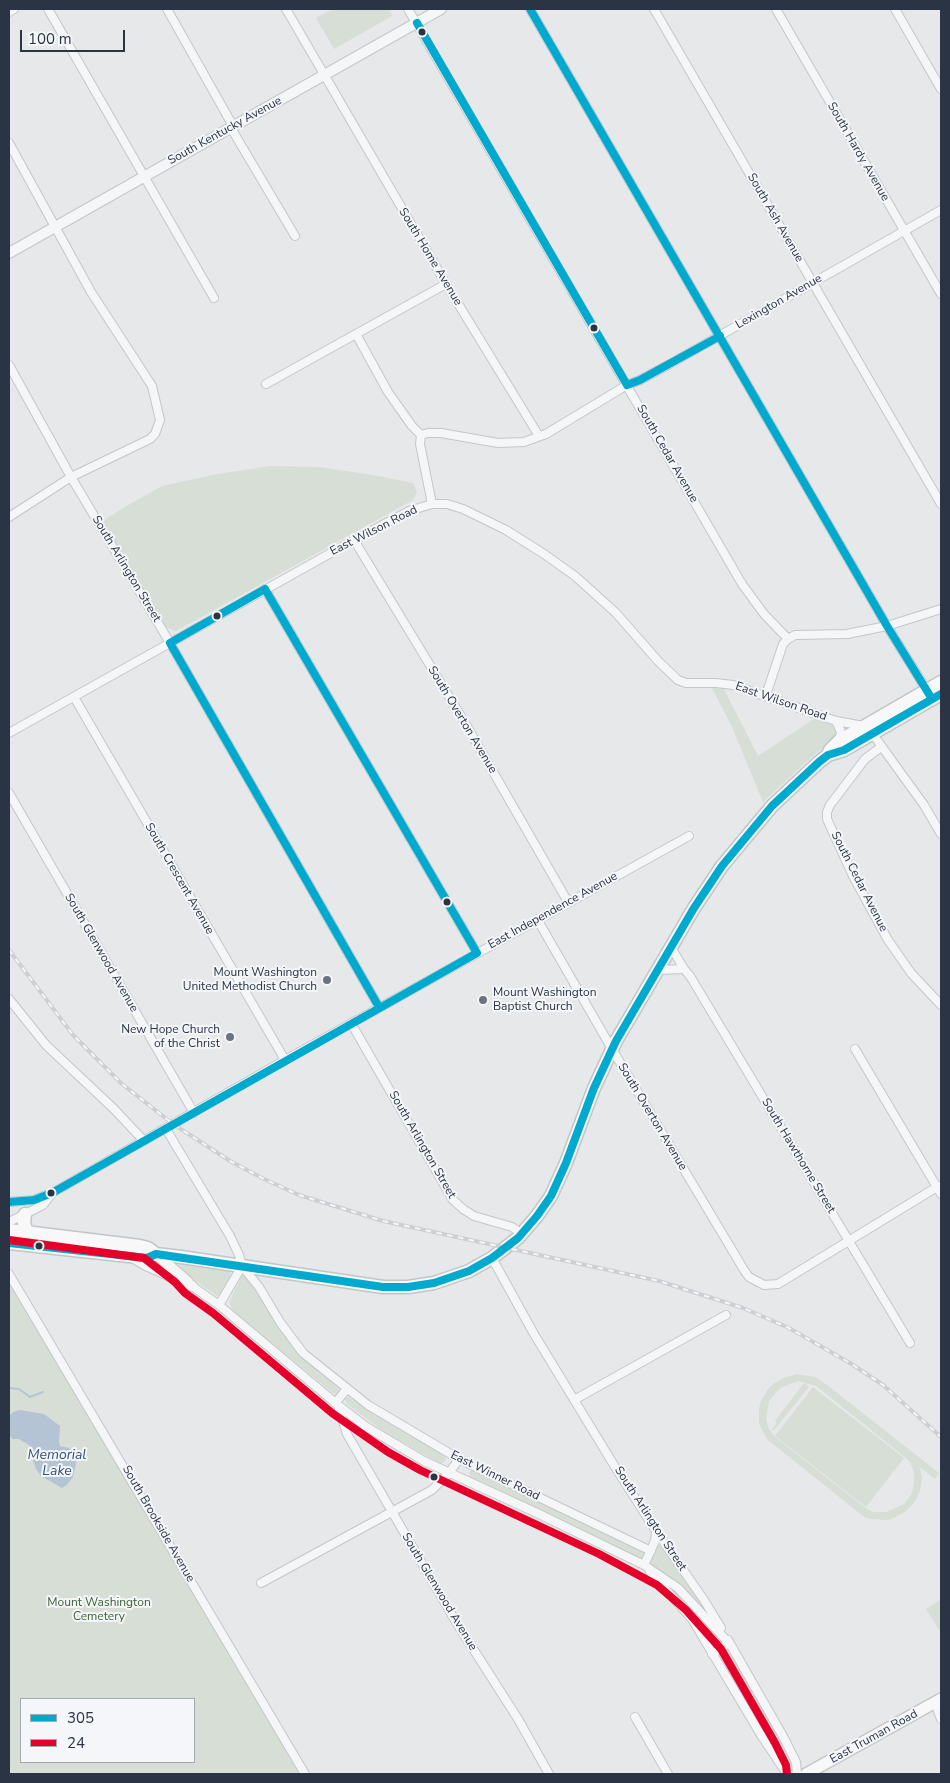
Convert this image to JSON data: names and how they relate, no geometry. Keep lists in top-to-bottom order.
{
  "streets": {
    "main road": ["East Winner Road", "East Truman Road"],
    "street": [
      "South Kentucky Avenue",
      "South Hardy Avenue",
      "South Ash Avenue",
      "South Home Avenue",
      "Lexington Avenue",
      "South Cedar Avenue",
      "East Wilson Road",
      "South Arlington Street",
      "South Overton Avenue",
      "South Crescent Avenue",
      "East Independence Avenue",
      "South Glenwood Avenue",
      "South Hawthorne Street",
      "South Brookside Avenue"
    ]
  },
  "crossings": [
    ["South Kentucky Avenue", "South Home Avenue"],
    ["South Kentucky Avenue", "South Cedar Avenue"],
    ["South Hardy Avenue", "Lexington Avenue"],
    ["South Ash Avenue", "Lexington Avenue"],
    ["South Home Avenue", "Lexington Avenue"],
    ["Lexington Avenue", "South Cedar Avenue"],
    ["East Wilson Road", "South Arlington Street"],
    ["East Wilson Road", "South Overton Avenue"],
    ["East Wilson Road", "South Crescent Avenue"],
    ["South Arlington Street", "East Independence Avenue"],
    ["South Arlington Street", "East Winner Road"],
    ["South Overton Avenue", "East Independence Avenue"],
    ["South Overton Avenue", "South Hawthorne Street"],
    ["South Crescent Avenue", "East Independence Avenue"],
    ["East Independence Avenue", "South Glenwood Avenue"],
    ["South Glenwood Avenue", "East Winner Road"]
  ],
  "water": ["Memorial Lake"],
  "parks": ["Mount Washington Cemetery"],
  "places": ["Mount Washington United Methodist Church", "Mount Washington Baptist Church", "New Hope Church of the Christ"],
  "lines": ["transit line 305", "transit line 24"],
  "legend": ["305", "24"],
  "scale_bar": "100 m"
}
